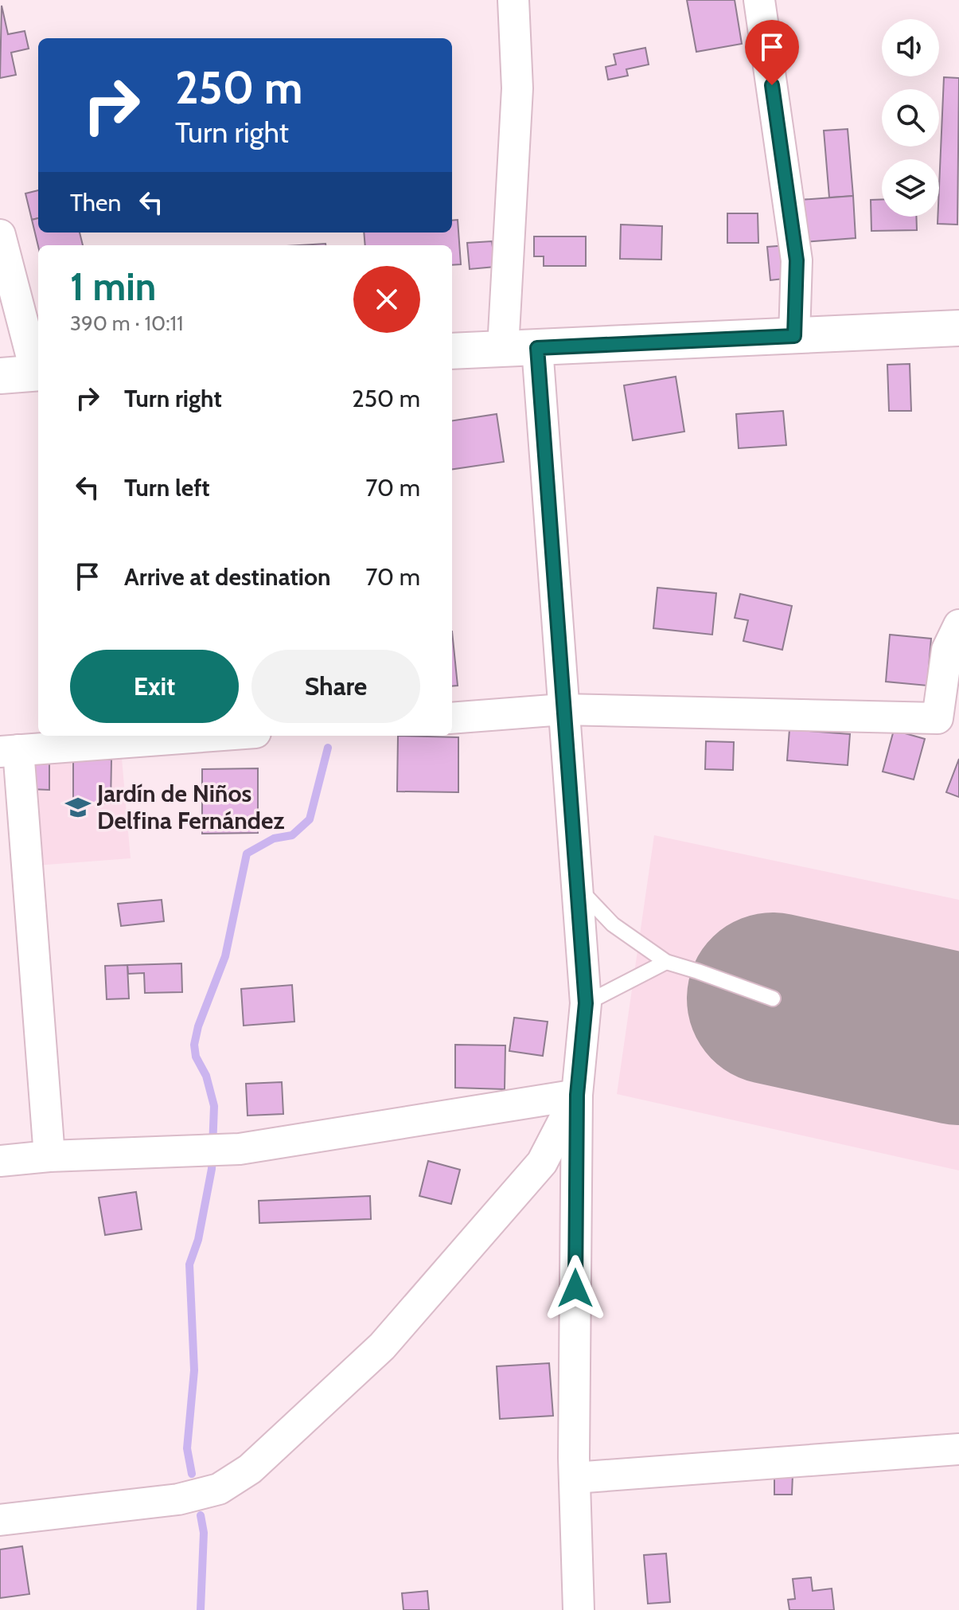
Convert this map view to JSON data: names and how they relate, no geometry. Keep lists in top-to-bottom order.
{
  "places": {
    "school or university": ["Jardín de Niños Delfina Fernández"]
  },
  "page": {
    "turn": ["250 m", "Turn right"],
    "then": "Then",
    "heading": ["1 min", "390 m · 10:11"],
    "list": [
      {
        "name": "Turn right",
        "value": "250 m"
      },
      {
        "name": "Turn left",
        "value": "70 m"
      },
      {
        "name": "Arrive at destination",
        "value": "70 m"
      }
    ],
    "buttons": ["Exit", "Share"]
  }
}
